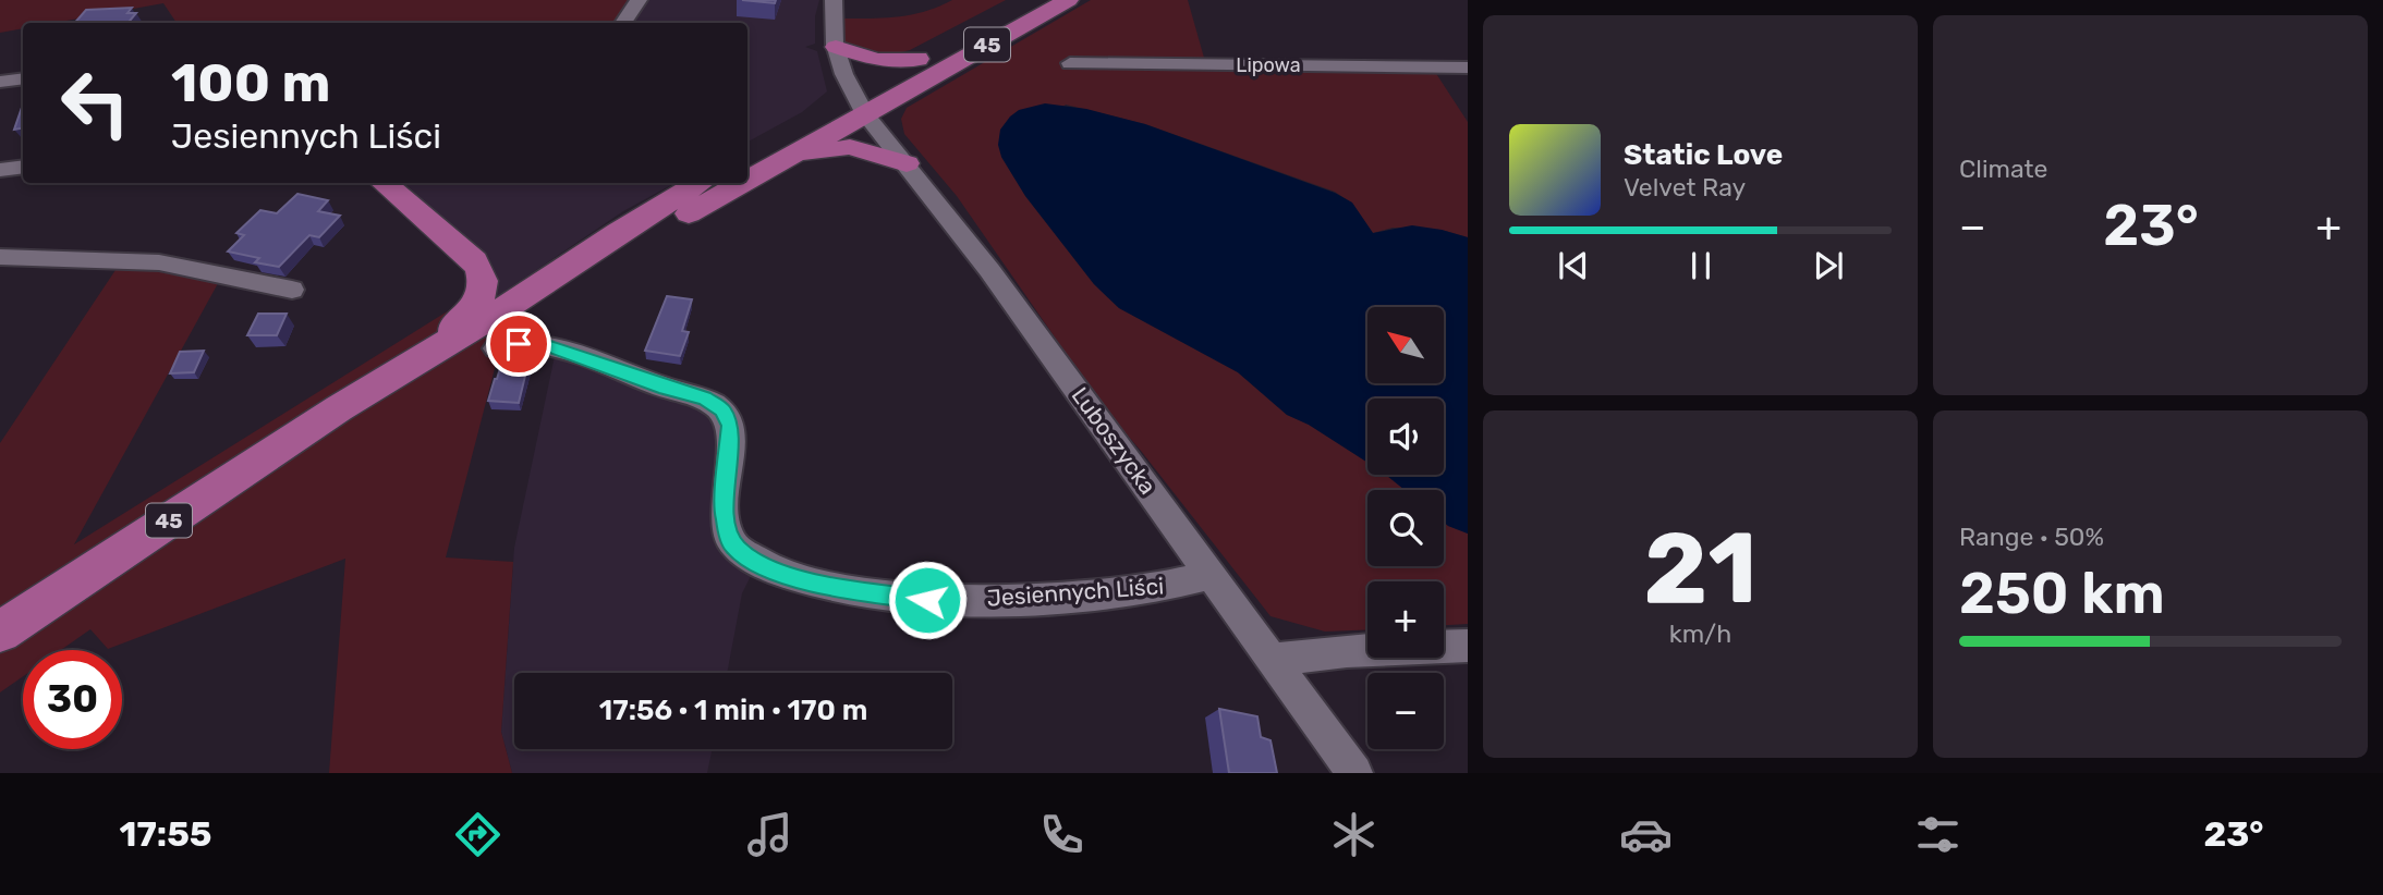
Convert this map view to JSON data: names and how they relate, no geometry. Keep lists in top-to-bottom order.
{
  "streets": {
    "main road": ["45"],
    "street": ["Lipowa", "Luboszycka", "Jesiennych Liści"]
  },
  "crossings": [
    ["45", "Luboszycka"],
    ["Luboszycka", "Jesiennych Liści"]
  ],
  "north": "top left",
  "page": {
    "tile": [
      "Climate",
      ["21", "km/h"],
      ["Range · 50%", "250 km"]
    ],
    "turn": ["100 m", "Jesiennych Liści"],
    "song": ["Static Love", "Velvet Ray"],
    "heat": ["−", "23°", "+"],
    "map_buttons": ["+", "−"],
    "limit": "30",
    "trip": "17:56 · 1 min · 170 m",
    "tabs": ["17:55", "23°"]
  }
}
